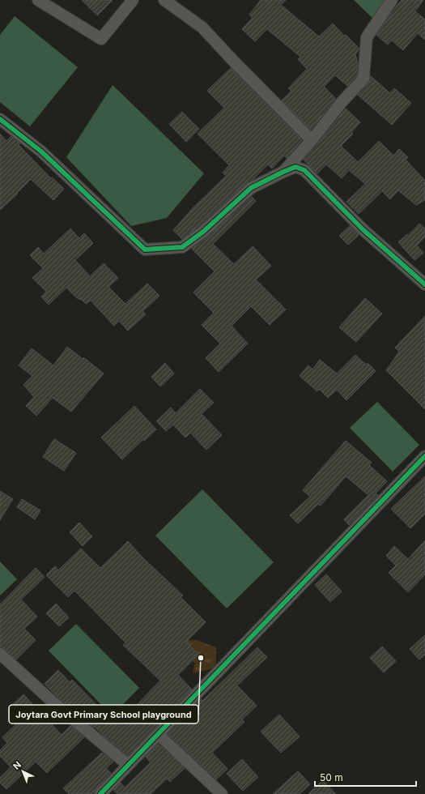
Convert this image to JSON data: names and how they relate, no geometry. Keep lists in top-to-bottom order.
{
  "places": ["Joytara Govt Primary School playground"],
  "scale_bar": "50 m",
  "north": "top left"
}
